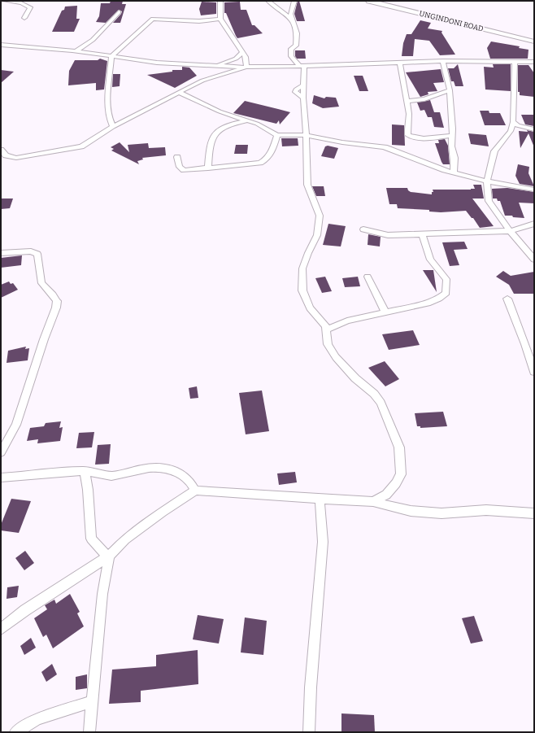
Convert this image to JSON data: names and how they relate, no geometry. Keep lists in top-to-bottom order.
{
  "streets": {
    "main road": ["UNGINDONI ROAD"]
  }
}
